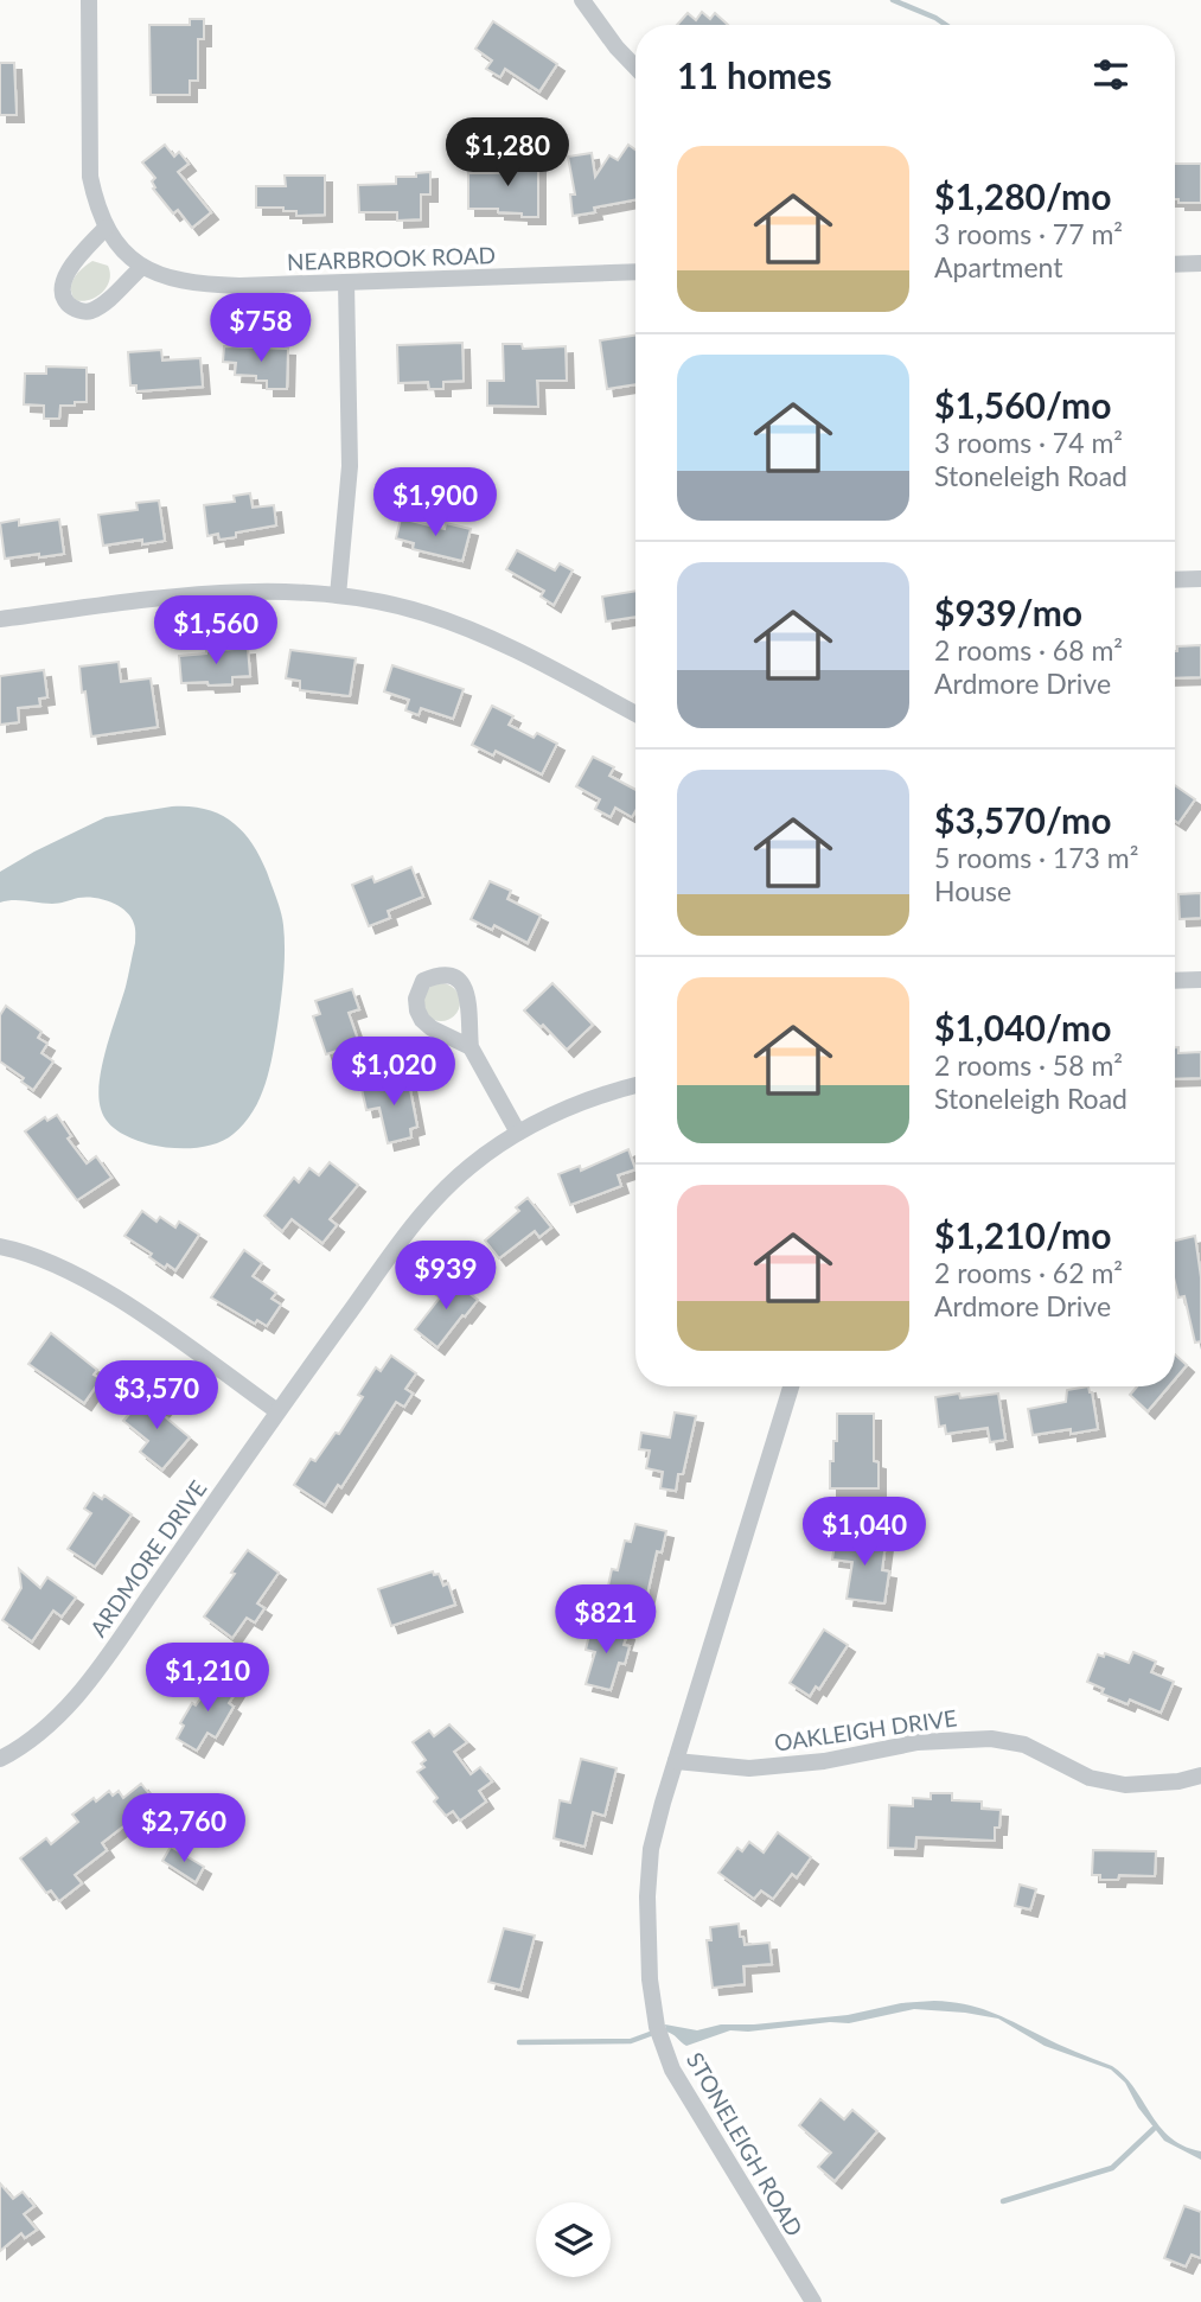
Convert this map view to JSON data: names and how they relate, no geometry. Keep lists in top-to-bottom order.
{
  "streets": {
    "street": [
      "NEARBROOK ROAD",
      "ARDMORE DRIVE",
      "OAKLEIGH DRIVE",
      "STONELEIGH ROAD"
    ]
  },
  "crossings": [
    ["OAKLEIGH DRIVE", "STONELEIGH ROAD"]
  ],
  "page": {
    "heading": "11 homes",
    "price": [
      "$1,280",
      "$758",
      "$1,900",
      "$1,560",
      "$1,020",
      "$939",
      "$3,570",
      "$1,040",
      "$821",
      "$1,210",
      "$2,760"
    ],
    "list": [
      {
        "name": "$1,280/mo",
        "note": "3 rooms · 77 m² · Apartment"
      },
      {
        "name": "$1,560/mo",
        "note": "3 rooms · 74 m² · Stoneleigh Road"
      },
      {
        "name": "$939/mo",
        "note": "2 rooms · 68 m² · Ardmore Drive"
      },
      {
        "name": "$3,570/mo",
        "note": "5 rooms · 173 m² · House"
      },
      {
        "name": "$1,040/mo",
        "note": "2 rooms · 58 m² · Stoneleigh Road"
      },
      {
        "name": "$1,210/mo",
        "note": "2 rooms · 62 m² · Ardmore Drive"
      }
    ]
  }
}
